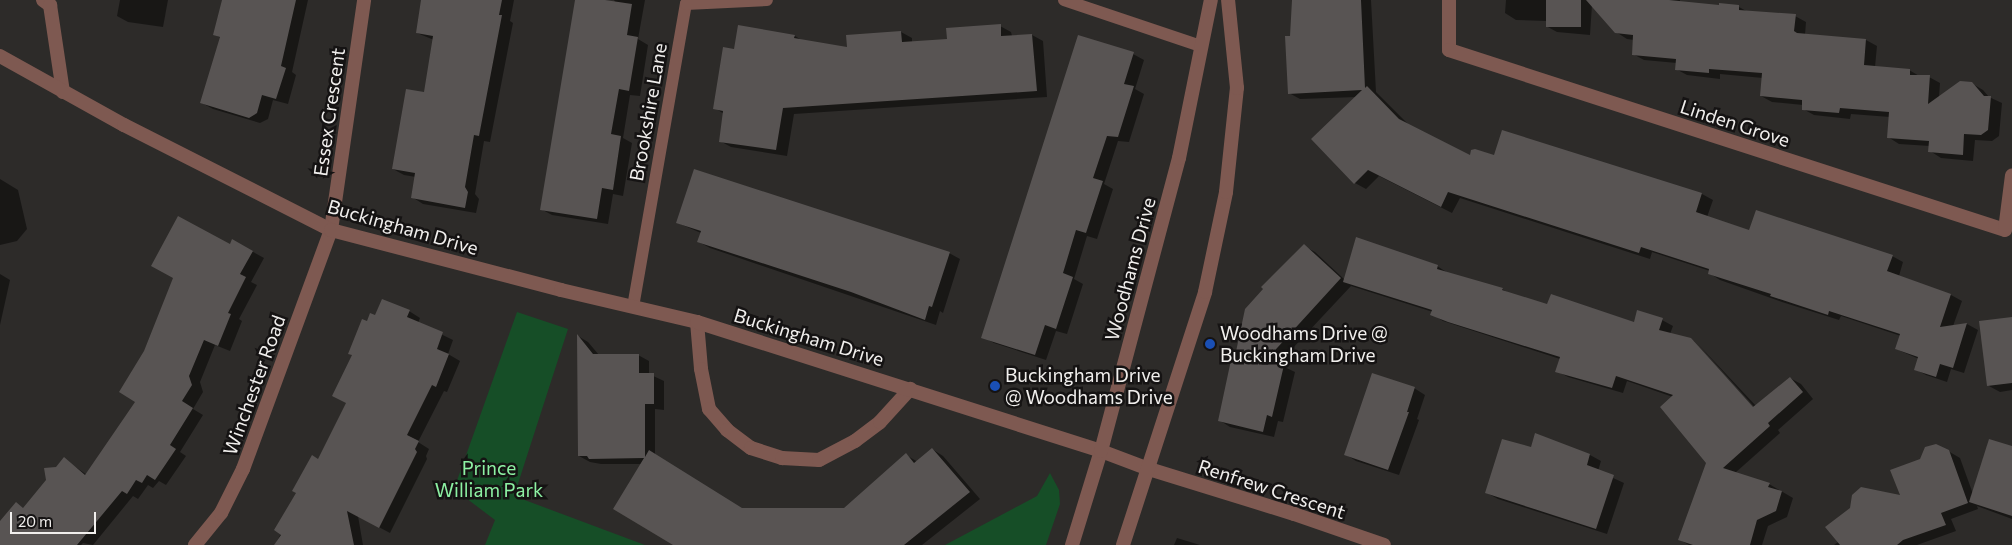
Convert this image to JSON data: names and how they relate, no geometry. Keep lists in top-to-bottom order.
{
  "streets": {
    "street": [
      "Essex Crescent",
      "Linden Grove",
      "Buckingham Drive",
      "Woodhams Drive",
      "Winchester Road",
      "Renfrew Crescent"
    ],
    "lane": ["Brookshire Lane"]
  },
  "crossings": [
    ["Essex Crescent", "Buckingham Drive"],
    ["Essex Crescent", "Winchester Road"],
    ["Brookshire Lane", "Buckingham Drive"],
    ["Buckingham Drive", "Woodhams Drive"],
    ["Buckingham Drive", "Winchester Road"],
    ["Buckingham Drive", "Renfrew Crescent"]
  ],
  "parks": ["Prince William Park"],
  "places": ["Woodhams Drive @ Buckingham Drive", "Buckingham Drive @ Woodhams Drive"],
  "scale_bar": "20 m"
}
